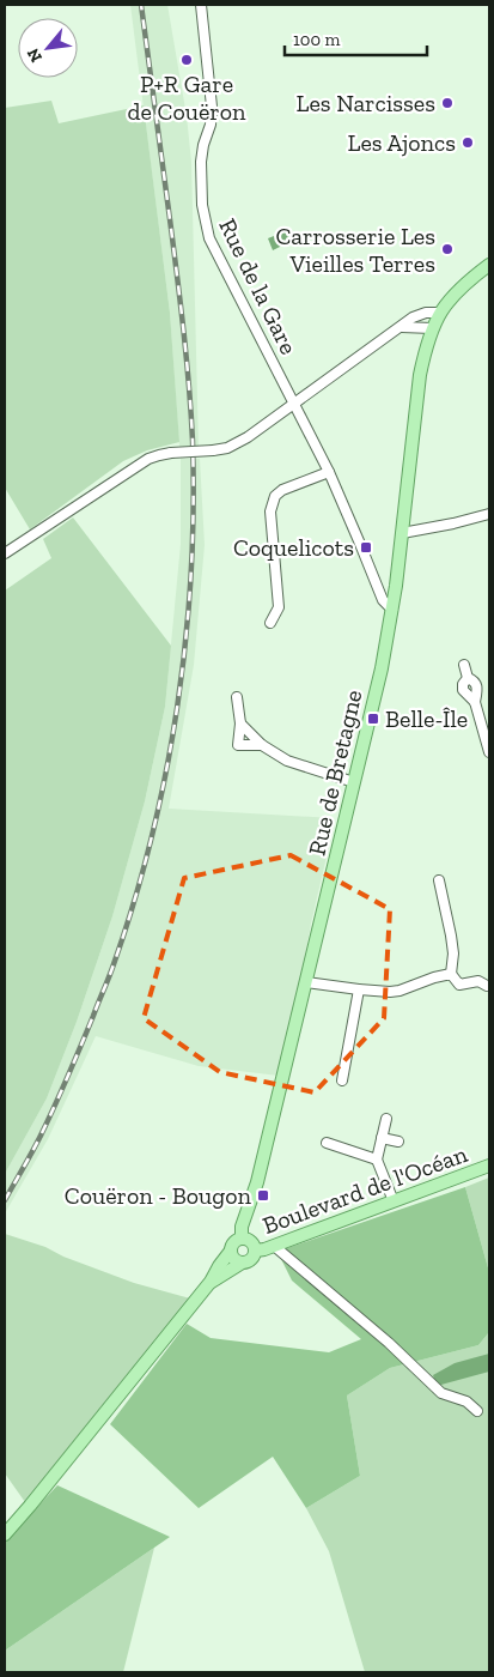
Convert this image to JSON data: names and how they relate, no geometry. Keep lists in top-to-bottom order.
{
  "streets": {
    "main road": ["Rue de Bretagne", "Boulevard de l'Océan"],
    "street": ["Rue de la Gare"]
  },
  "crossings": [
    ["Rue de la Gare", "Rue de Bretagne"],
    ["Rue de Bretagne", "Boulevard de l'Océan"]
  ],
  "places": {
    "other": [
      "P+R Gare de Couëron",
      "Les Narcisses",
      "Les Ajoncs",
      "Carrosserie Les Vieilles Terres"
    ],
    "transit": ["Coquelicots", "Belle-Île", "Couëron - Bougon"]
  },
  "scale_bar": "100 m",
  "north": "bottom left"
}
